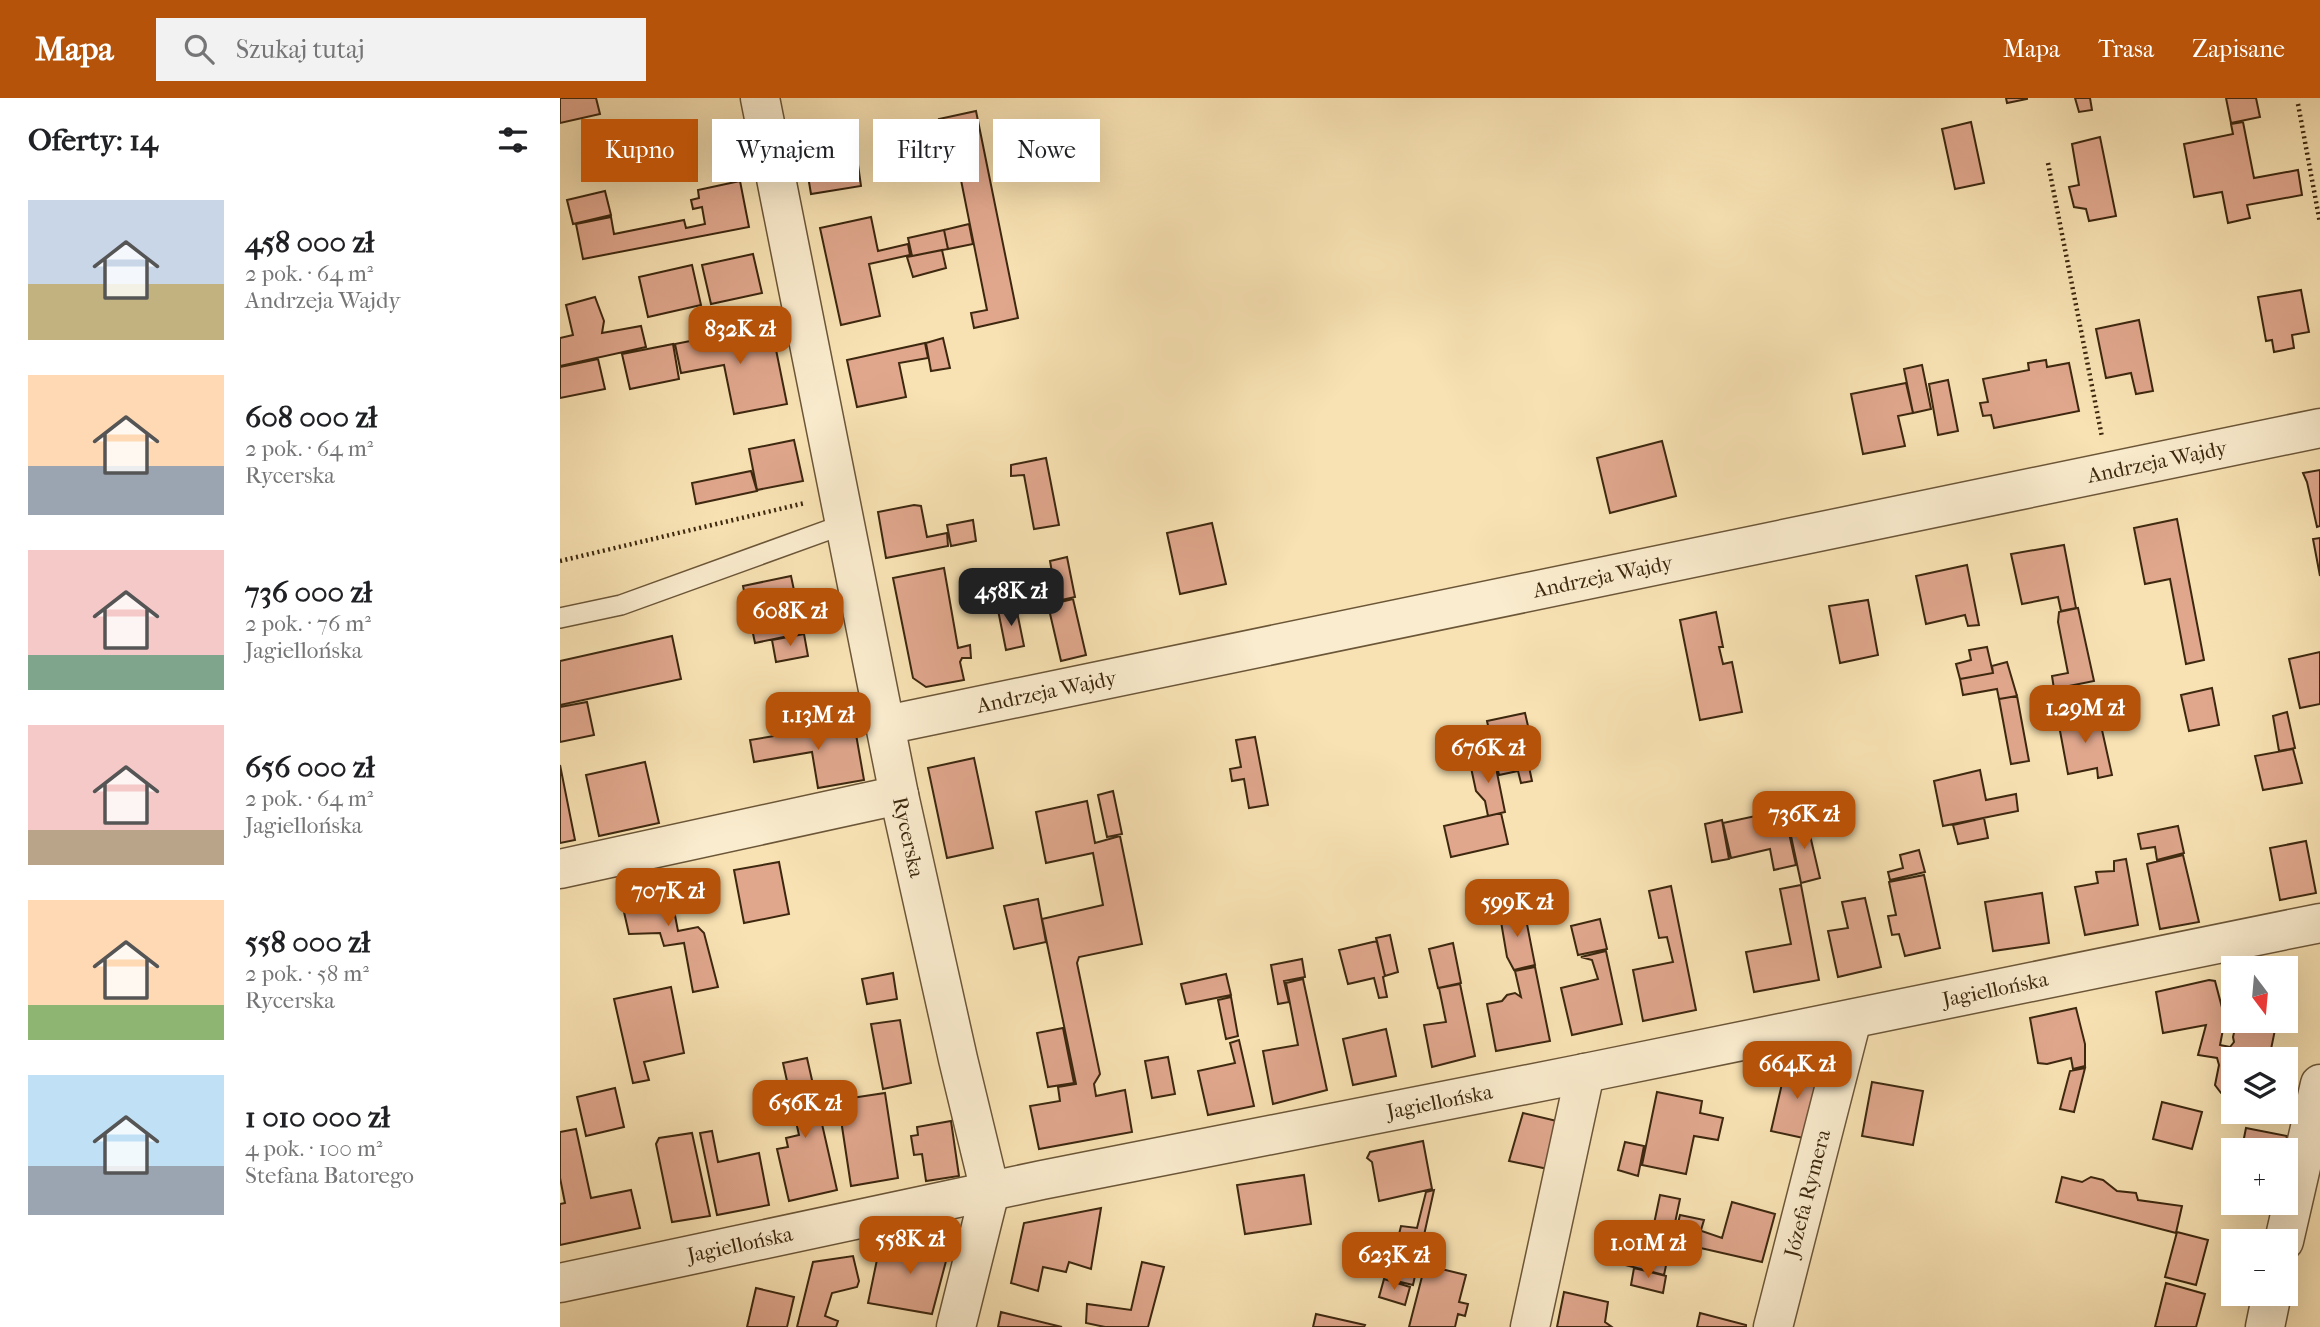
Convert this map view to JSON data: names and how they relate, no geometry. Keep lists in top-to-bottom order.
{
  "streets": {
    "street": [
      "Andrzeja Wajdy",
      "Rycerska",
      "Jagiellońska",
      "Józefa Rymera"
    ]
  },
  "crossings": [
    ["Andrzeja Wajdy", "Rycerska"],
    ["Rycerska", "Jagiellońska"],
    ["Jagiellońska", "Józefa Rymera"]
  ],
  "north": "bottom",
  "page": {
    "header": "Mapa",
    "search": "Szukaj tutaj",
    "nav": ["Mapa", "Trasa", "Zapisane"],
    "heading": "Oferty: 14",
    "chip": [
      "Kupno",
      "Wynajem",
      "Filtry",
      "Nowe"
    ],
    "list": [
      {
        "name": "458 000 zł",
        "note": "2 pok. · 64 m² · Andrzeja Wajdy"
      },
      {
        "name": "608 000 zł",
        "note": "2 pok. · 64 m² · Rycerska"
      },
      {
        "name": "736 000 zł",
        "note": "2 pok. · 76 m² · Jagiellońska"
      },
      {
        "name": "656 000 zł",
        "note": "2 pok. · 64 m² · Jagiellońska"
      },
      {
        "name": "558 000 zł",
        "note": "2 pok. · 58 m² · Rycerska"
      },
      {
        "name": "1 010 000 zł",
        "note": "4 pok. · 100 m² · Stefana Batorego"
      }
    ],
    "price": [
      "832K zł",
      "458K zł",
      "608K zł",
      "1.29M zł",
      "1.13M zł",
      "676K zł",
      "736K zł",
      "707K zł",
      "599K zł",
      "664K zł",
      "656K zł",
      "558K zł",
      "1.01M zł",
      "623K zł"
    ],
    "map_buttons": ["+", "−"]
  }
}
